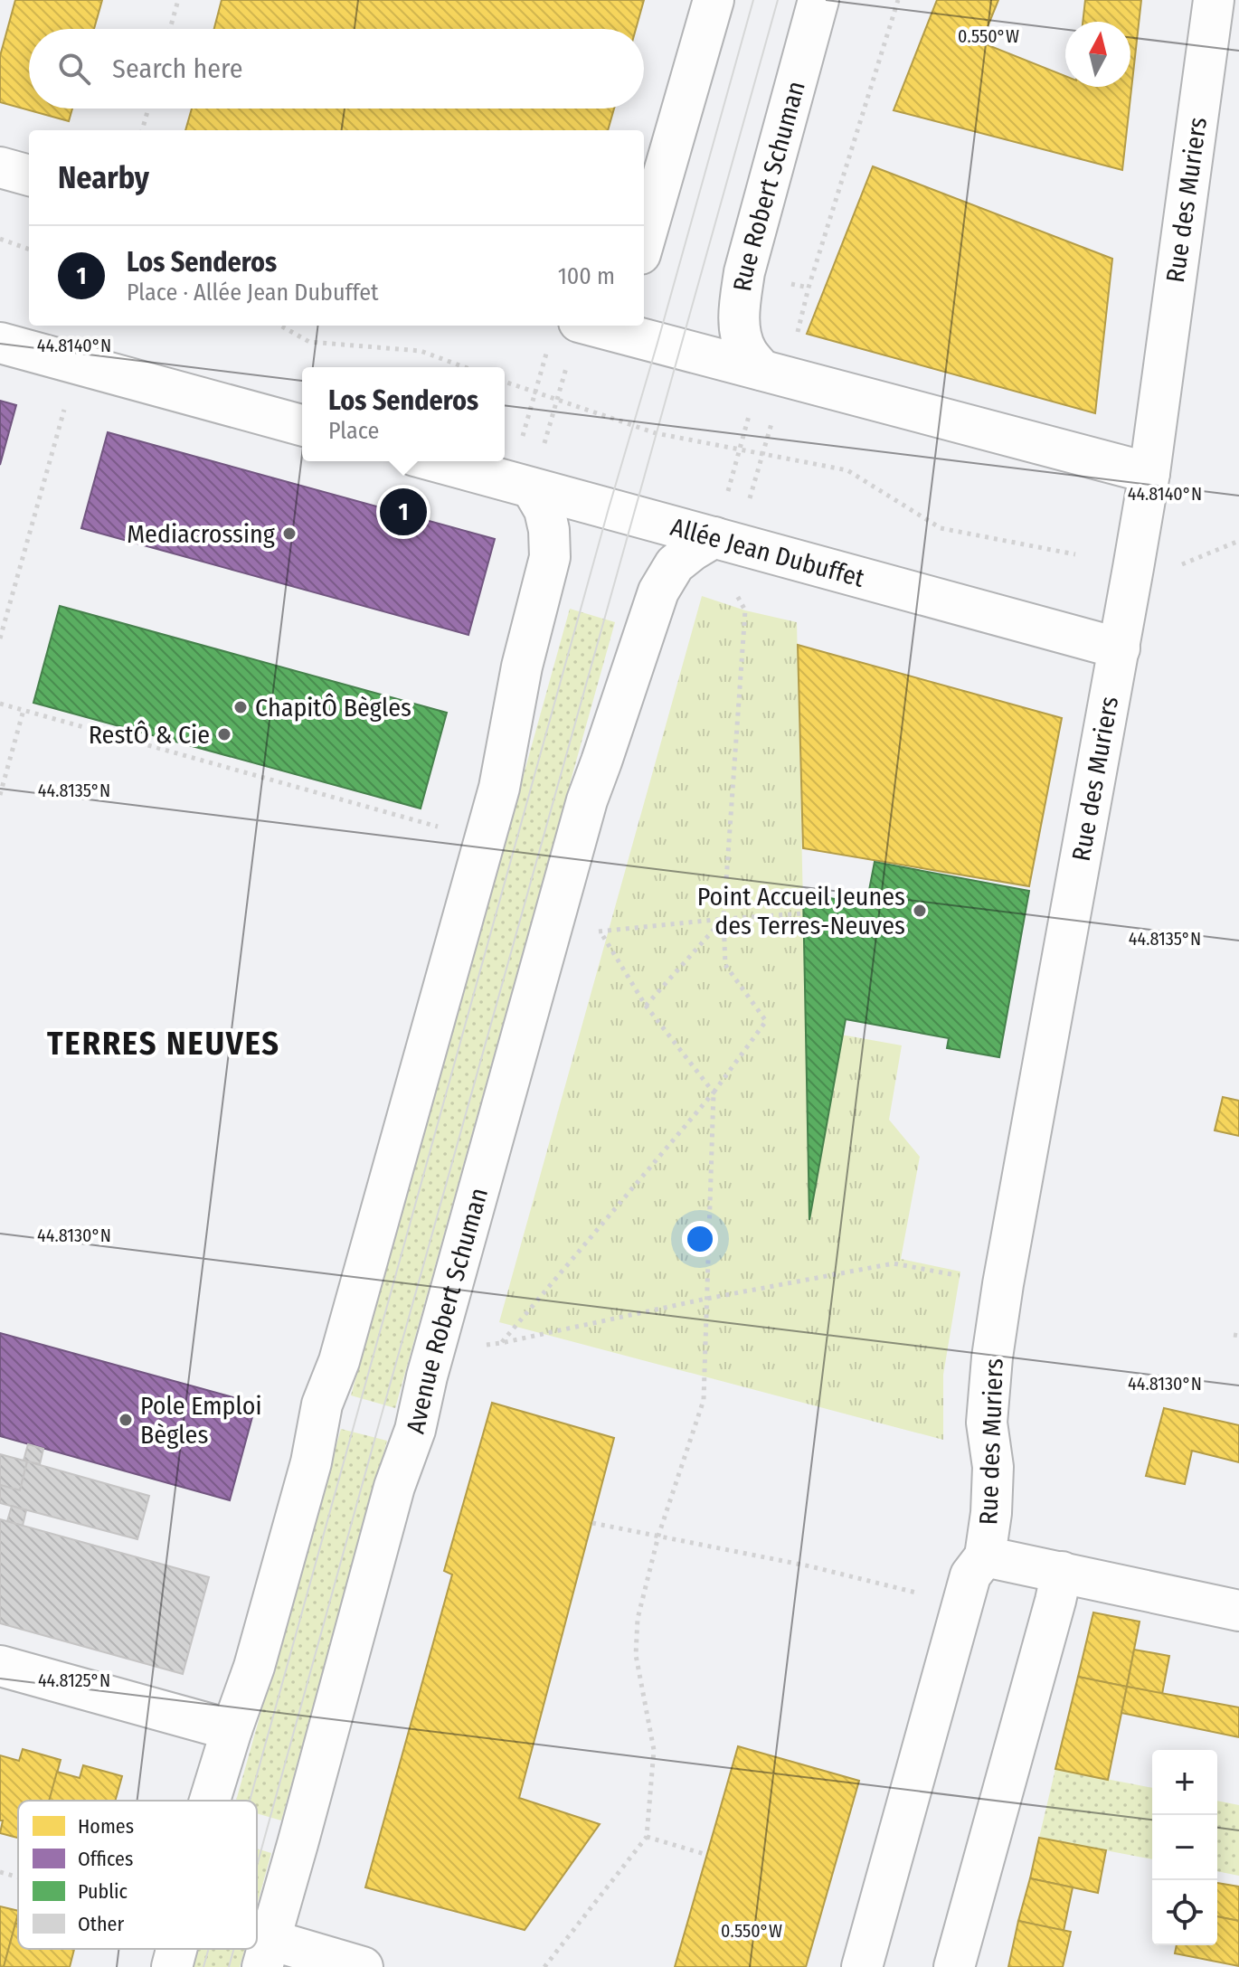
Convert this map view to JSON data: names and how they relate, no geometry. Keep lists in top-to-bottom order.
{
  "streets": {
    "street": [
      "Rue Robert Schuman",
      "Rue des Muriers",
      "Allée Jean Dubuffet",
      "Avenue Robert Schuman"
    ]
  },
  "crossings": [
    ["Rue des Muriers", "Allée Jean Dubuffet"],
    ["Allée Jean Dubuffet", "Avenue Robert Schuman"]
  ],
  "districts": ["TERRES NEUVES"],
  "places": [
    "Mediacrossing",
    "ChapitÔ Bègles",
    "RestÔ & Cie",
    "Point Accueil Jeunes des Terres-Neuves",
    "Pole Emploi Bègles"
  ],
  "legend": [
    "Homes",
    "Offices",
    "Public",
    "Other"
  ],
  "north": "top",
  "page": {
    "search": "Search here",
    "heading": "Nearby",
    "list": [
      {
        "mark": "1",
        "name": "Los Senderos",
        "note": "Place · Allée Jean Dubuffet",
        "value": "100 m"
      }
    ],
    "popup": ["Los Senderos", "Place"],
    "pins": "1",
    "map_buttons": ["+", "−"]
  },
  "coordinates": [
    "0.550°W",
    "44.8140°N",
    "44.8135°N",
    "44.8130°N",
    "44.8125°N"
  ]
}
